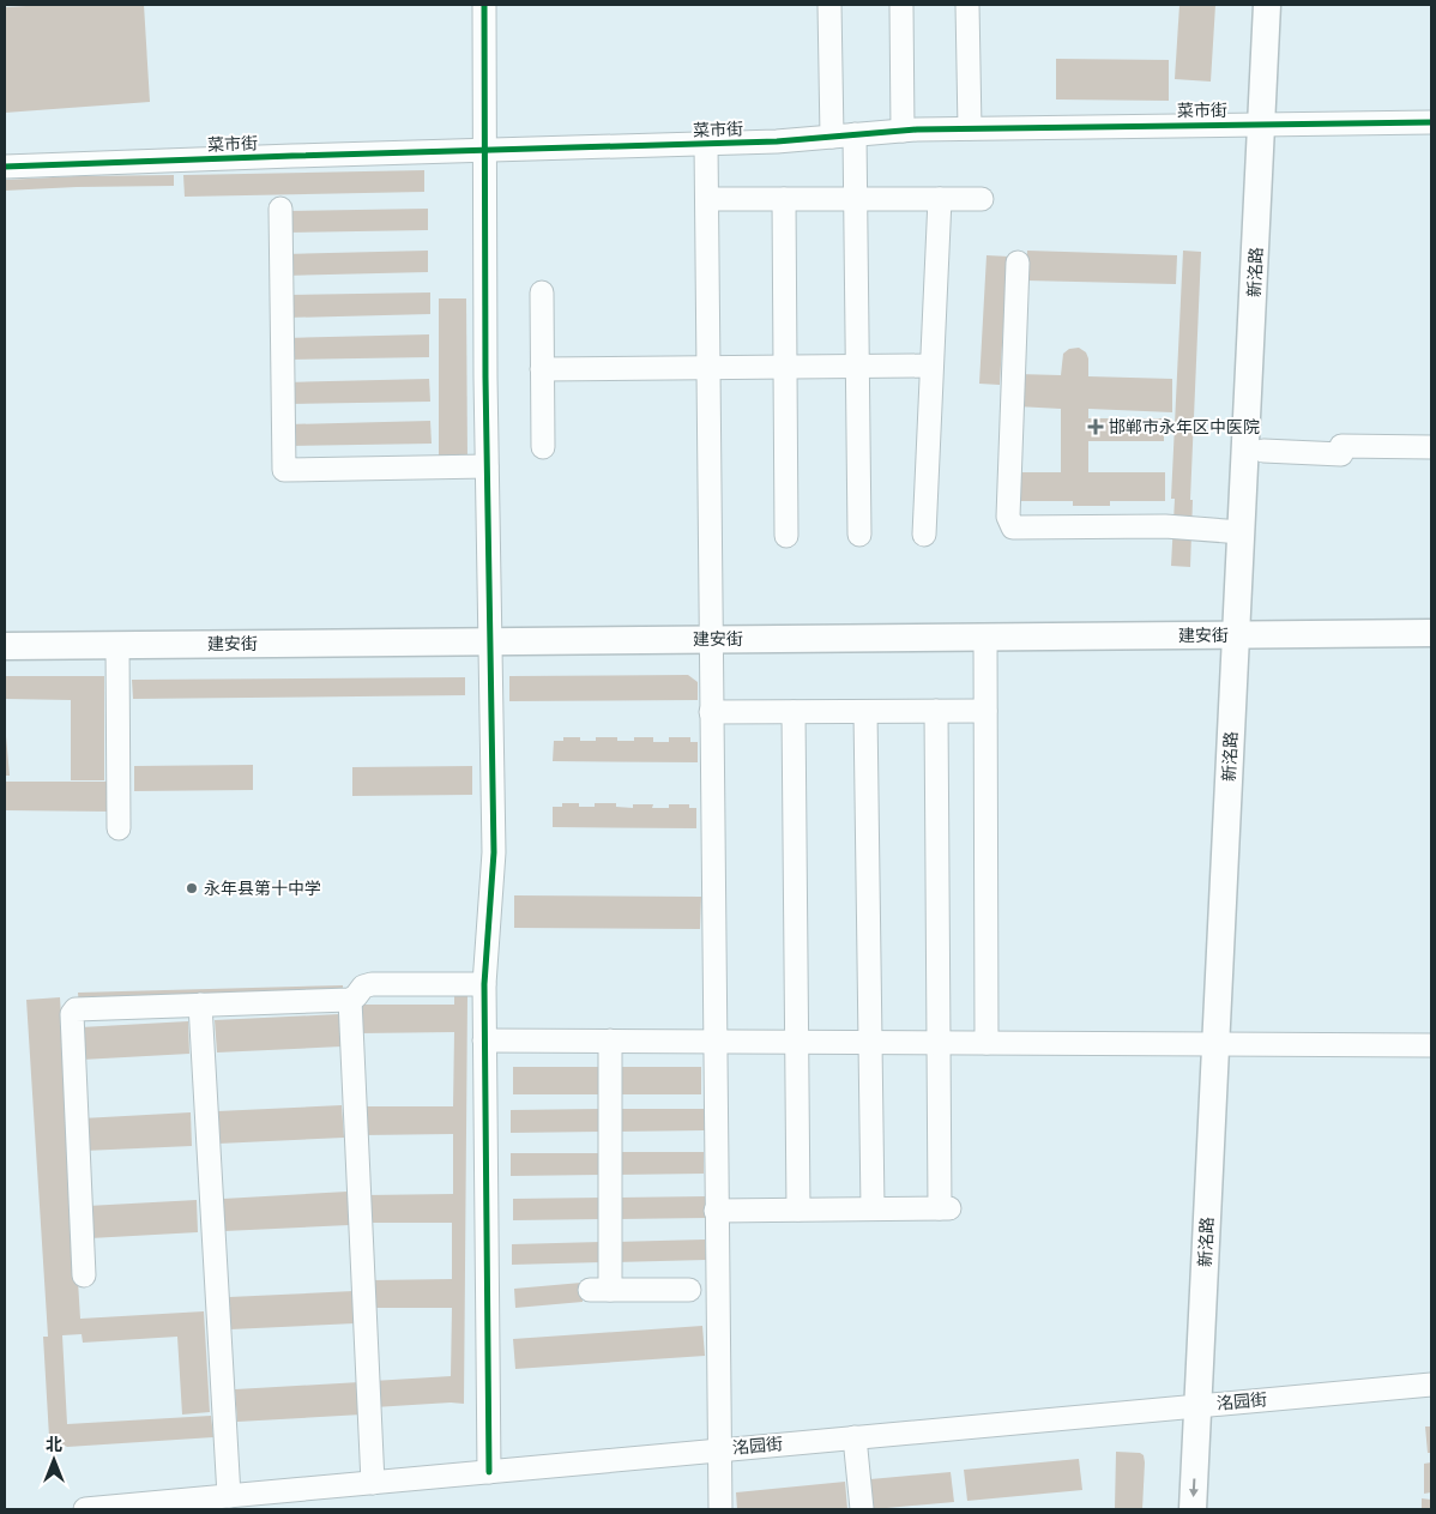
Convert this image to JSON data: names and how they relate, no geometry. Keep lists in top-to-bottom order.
{
  "streets": {
    "main road": ["新洺路", "建安街"],
    "street": ["菜市街", "洺园街"]
  },
  "crossings": [
    ["菜市街", "新洺路"],
    ["新洺路", "建安街"],
    ["新洺路", "洺园街"]
  ],
  "places": {
    "health": ["邯郸市永年区中医院"],
    "other": ["永年县第十中学"]
  },
  "north": "top"
}
